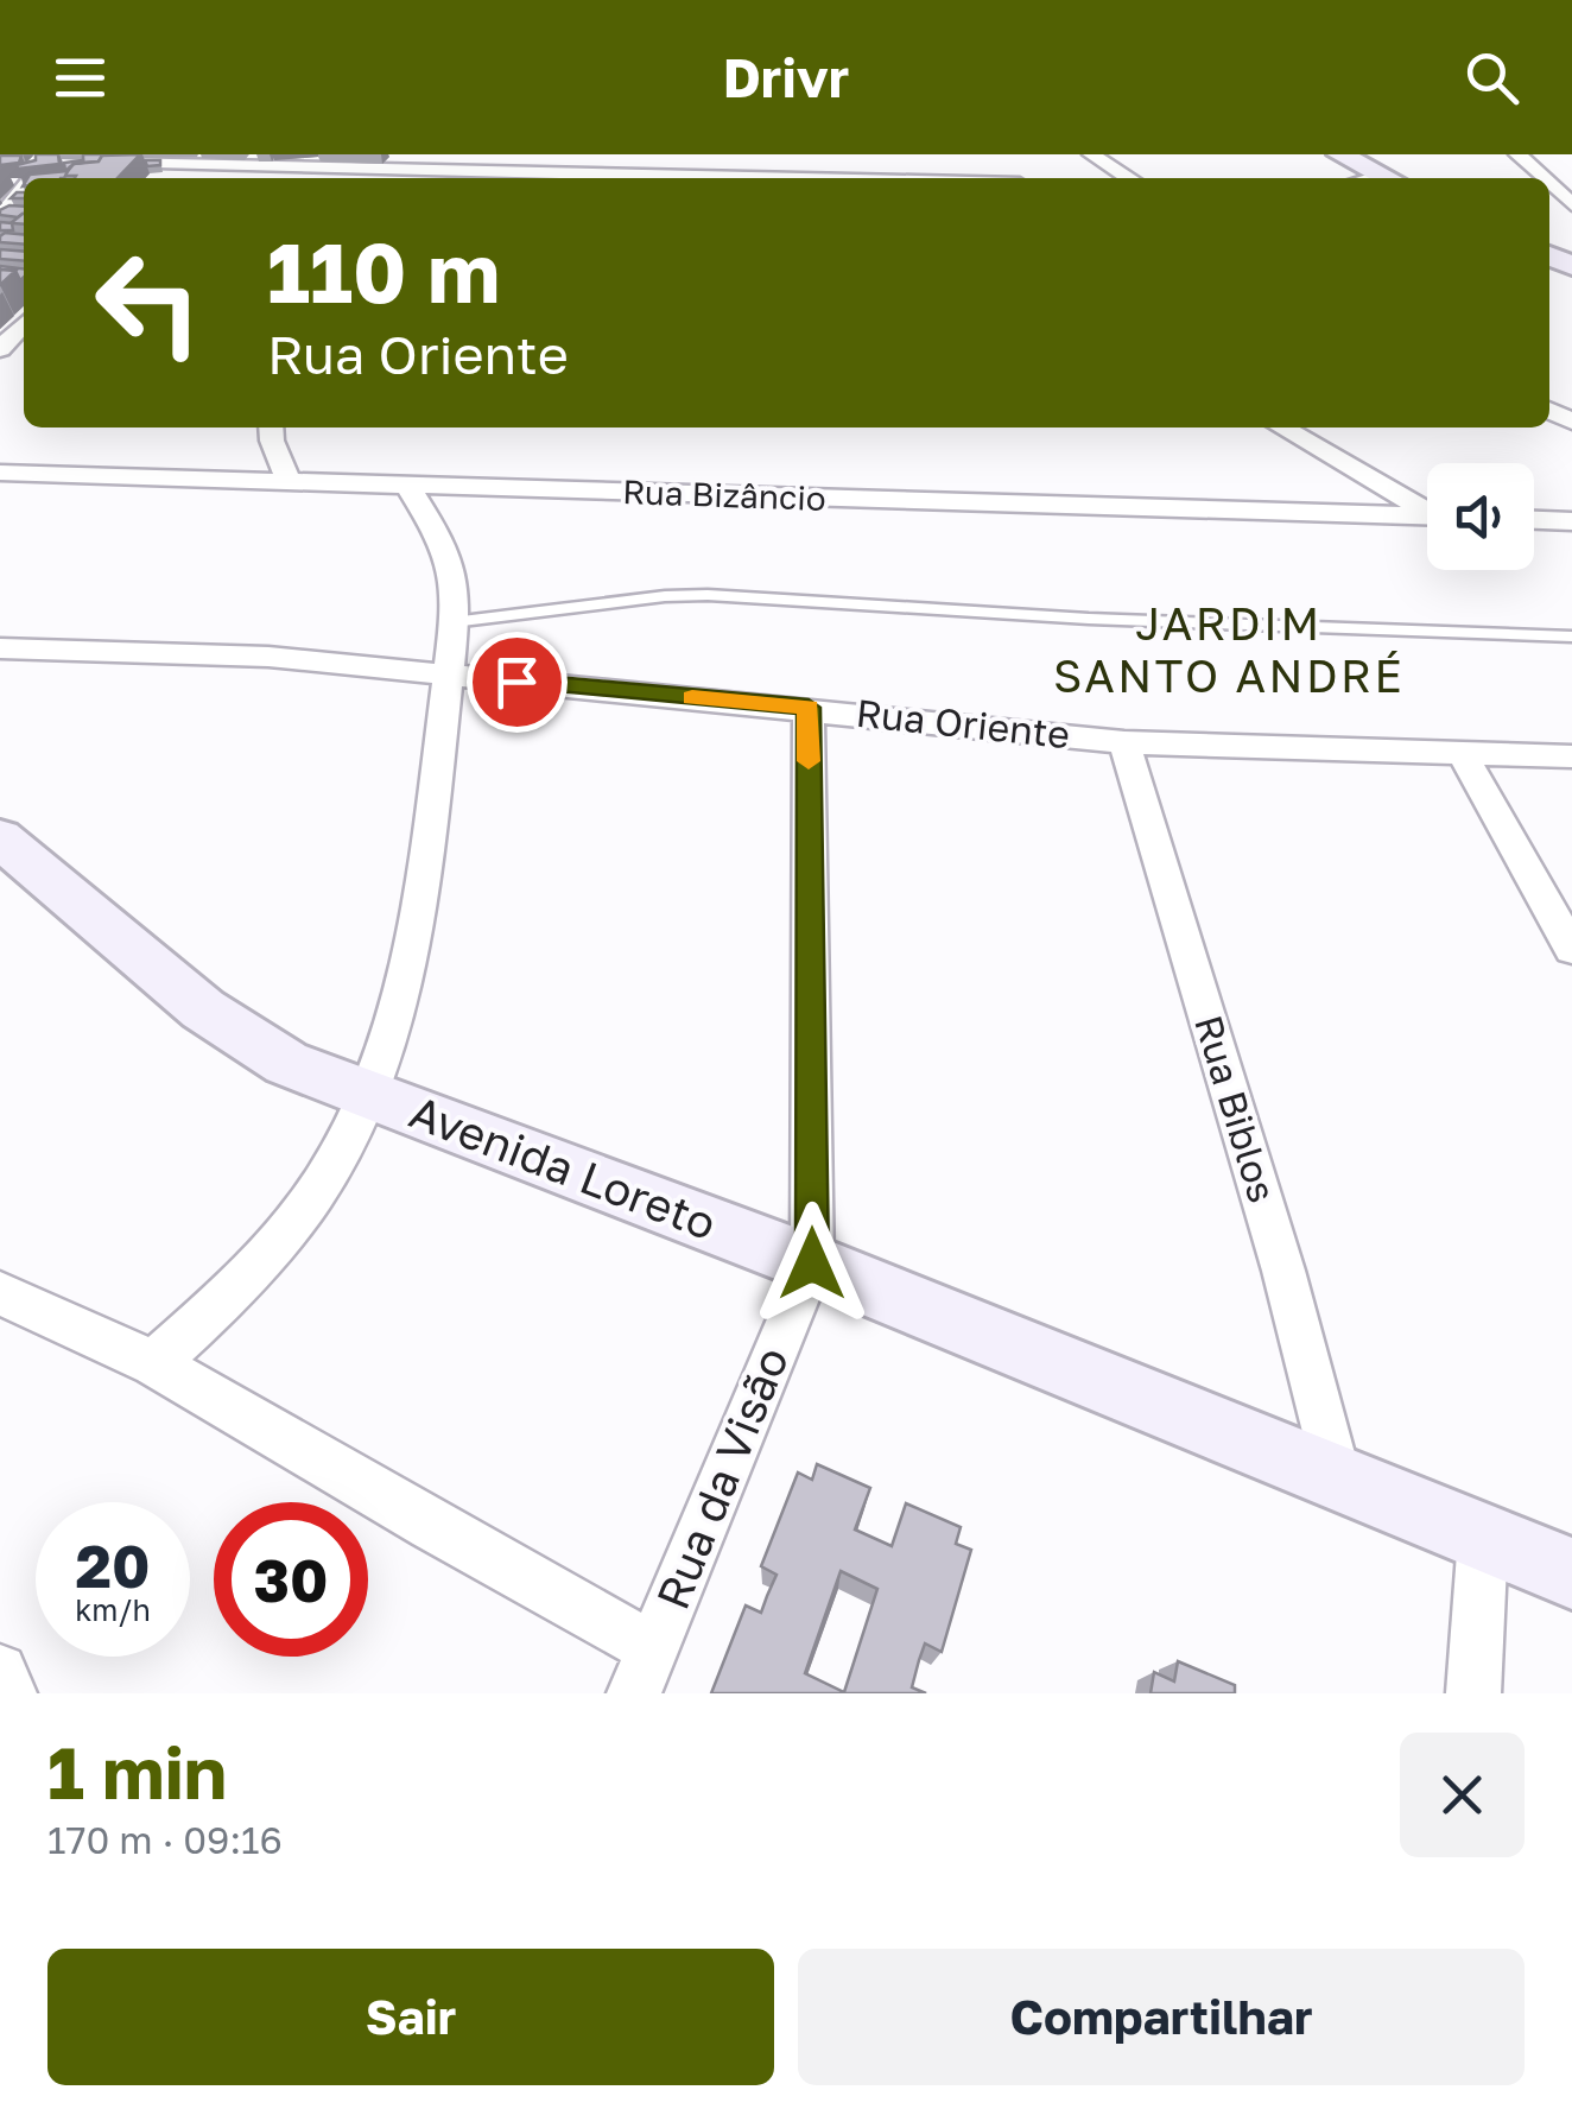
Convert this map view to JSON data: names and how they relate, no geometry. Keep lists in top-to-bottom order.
{
  "streets": {
    "street": [
      "Rua Bizâncio",
      "Rua Oriente",
      "Rua Biblos",
      "Avenida Loreto",
      "Rua da Visão"
    ]
  },
  "crossings": [
    ["Rua Oriente", "Rua Biblos"],
    ["Rua Biblos", "Avenida Loreto"],
    ["Avenida Loreto", "Rua da Visão"]
  ],
  "districts": ["JARDIM SANTO ANDRÉ"],
  "page": {
    "header": "Drivr",
    "turn": ["110 m", "Rua Oriente"],
    "speed": "20 km/h",
    "limit": "30",
    "heading": ["1 min", "170 m · 09:16"],
    "buttons": ["Sair", "Compartilhar"]
  }
}
